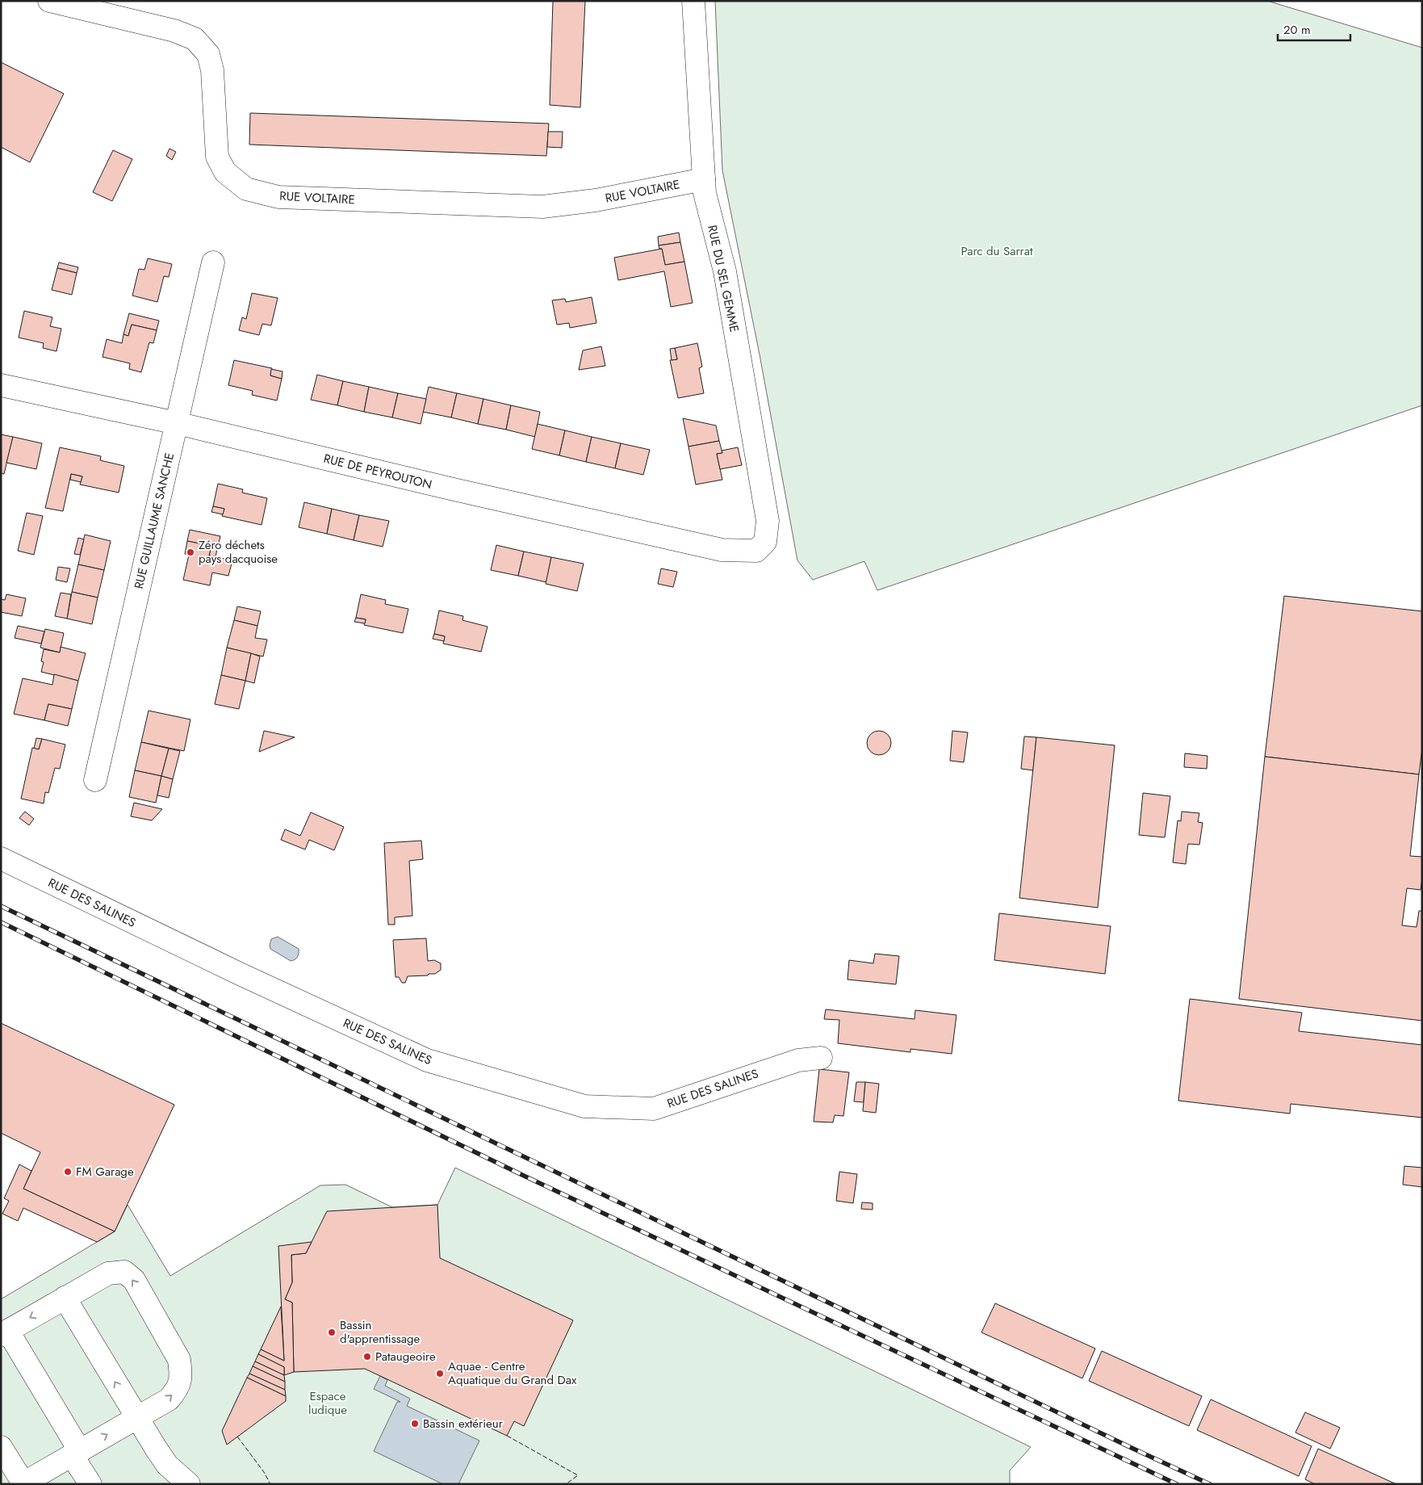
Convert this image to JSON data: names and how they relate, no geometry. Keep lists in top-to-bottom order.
{
  "streets": {
    "street": [
      "RUE VOLTAIRE",
      "RUE DU SEL GEMME",
      "RUE DE PEYROUTON",
      "RUE GUILLAUME SANCHE",
      "RUE DES SALINES"
    ]
  },
  "crossings": [
    ["RUE VOLTAIRE", "RUE DU SEL GEMME"],
    ["RUE DU SEL GEMME", "RUE DE PEYROUTON"],
    ["RUE DE PEYROUTON", "RUE GUILLAUME SANCHE"]
  ],
  "parks": ["Parc du Sarrat", "Espace ludique"],
  "places": [
    "Zéro déchets pays dacquoise",
    "FM Garage",
    "Bassin d'apprentissage",
    "Pataugeoire",
    "Aquae - Centre Aquatique du Grand Dax",
    "Bassin extérieur"
  ],
  "scale_bar": "20 m"
}
